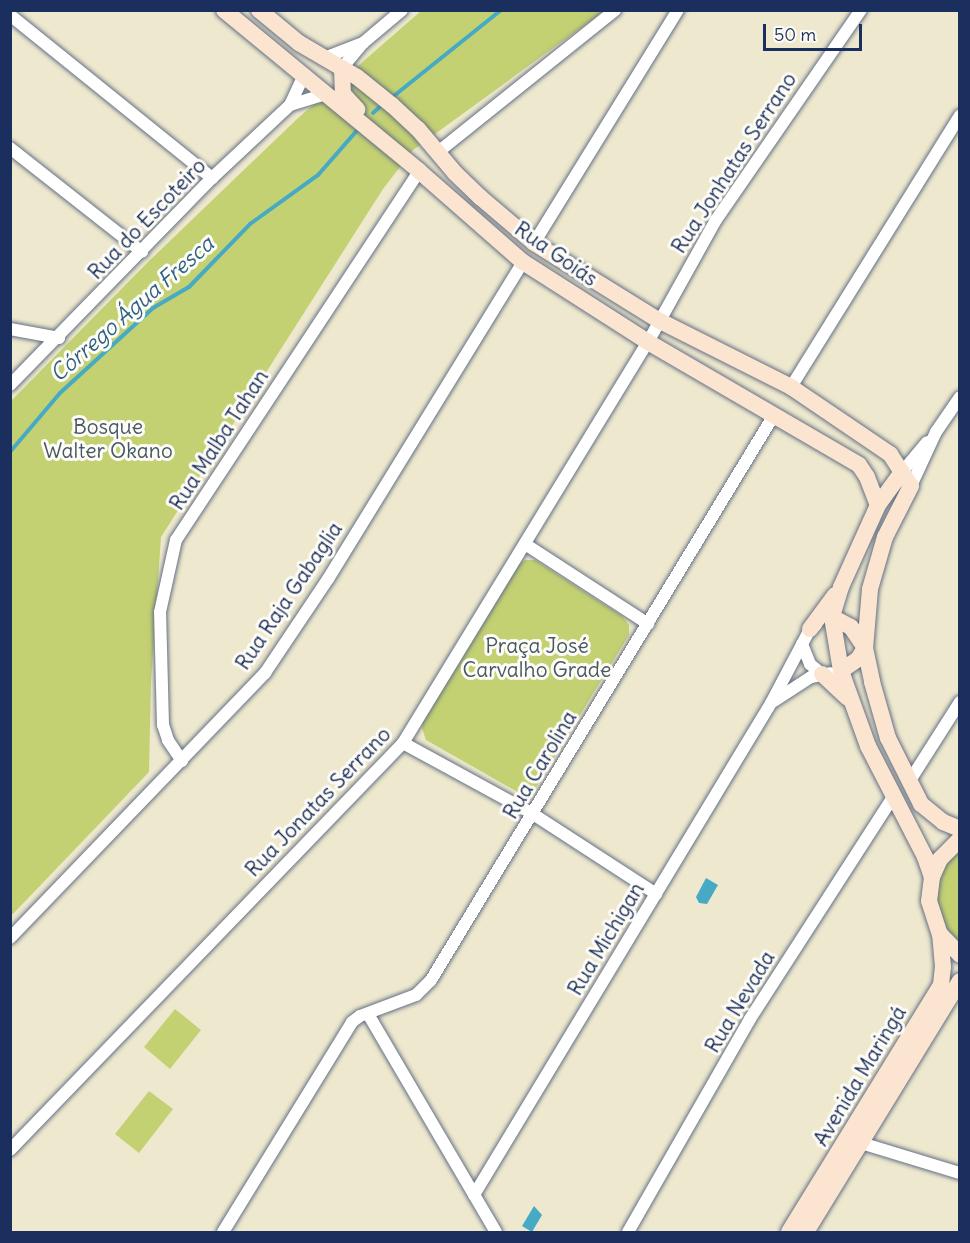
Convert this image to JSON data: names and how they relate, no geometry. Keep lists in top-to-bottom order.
{
  "streets": {
    "main road": ["Rua Goiás", "Avenida Maringá"],
    "street": [
      "Rua Jonhatas Serrano",
      "Rua do Escoteiro",
      "Rua Malba Tahan",
      "Rua Raja Gabaglia",
      "Rua Carolina",
      "Rua Jonatas Serrano",
      "Rua Michigan",
      "Rua Nevada"
    ]
  },
  "crossings": [
    ["Rua Jonhatas Serrano", "Rua Goiás"],
    ["Rua Jonhatas Serrano", "Rua Jonatas Serrano"],
    ["Rua do Escoteiro", "Rua Goiás"],
    ["Rua Goiás", "Rua Malba Tahan"],
    ["Rua Goiás", "Rua Raja Gabaglia"],
    ["Rua Goiás", "Rua Carolina"],
    ["Rua Goiás", "Rua Jonatas Serrano"],
    ["Rua Malba Tahan", "Rua Raja Gabaglia"]
  ],
  "water": ["Córrego Água Fresca"],
  "parks": ["Bosque Walter Okano", "Praça José Carvalho Grade"],
  "scale_bar": "50 m"
}
